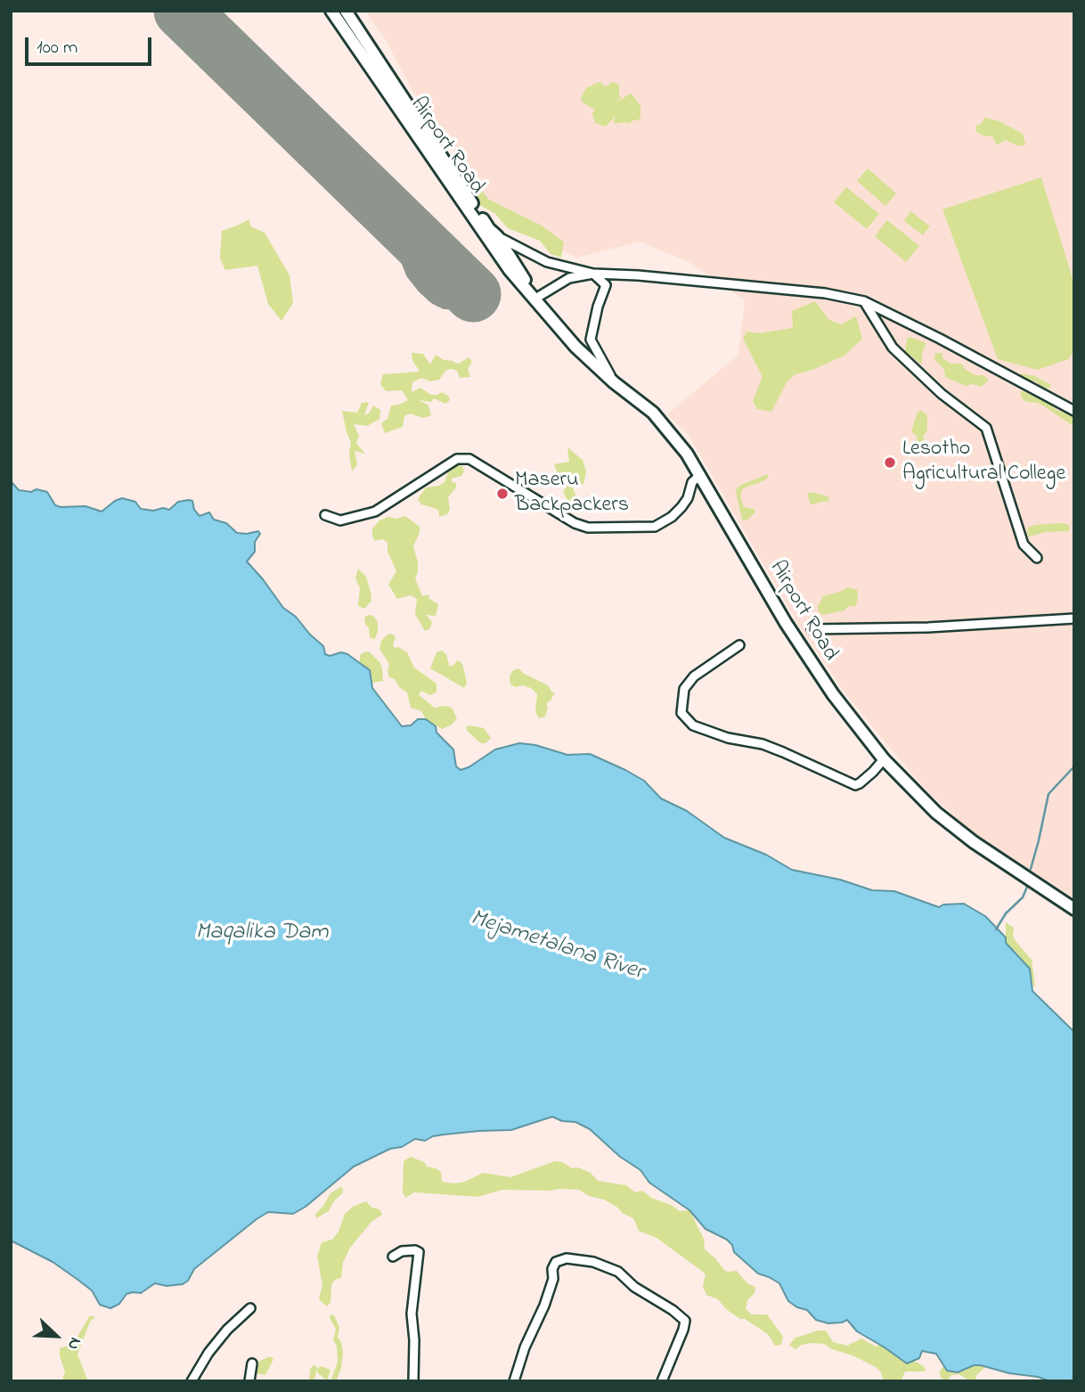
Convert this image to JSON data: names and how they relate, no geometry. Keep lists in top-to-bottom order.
{
  "streets": {
    "main road": ["Airport Road"]
  },
  "water": ["Maqalika Dam", "Mejametalana River"],
  "places": ["Lesotho Agricultural College", "Maseru Backpackers"],
  "scale_bar": "100 m",
  "north": "bottom right"
}
